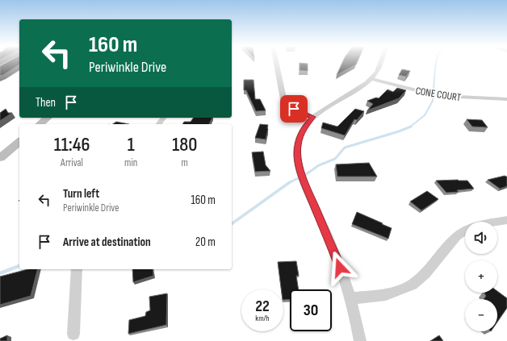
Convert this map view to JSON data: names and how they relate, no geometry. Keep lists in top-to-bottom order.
{
  "streets": {
    "street": ["CONE COURT"]
  },
  "page": {
    "turn": ["160 m", "Periwinkle Drive"],
    "then": "Then",
    "eta": [
      "11:46",
      "Arrival",
      "1",
      "min",
      "180",
      "m"
    ],
    "list": [
      {
        "name": "Turn left",
        "note": "Periwinkle Drive",
        "value": "160 m"
      },
      {
        "name": "Arrive at destination",
        "value": "20 m"
      }
    ],
    "map_buttons": ["+", "−"],
    "speed": "22 km/h",
    "limit": "30"
  }
}
